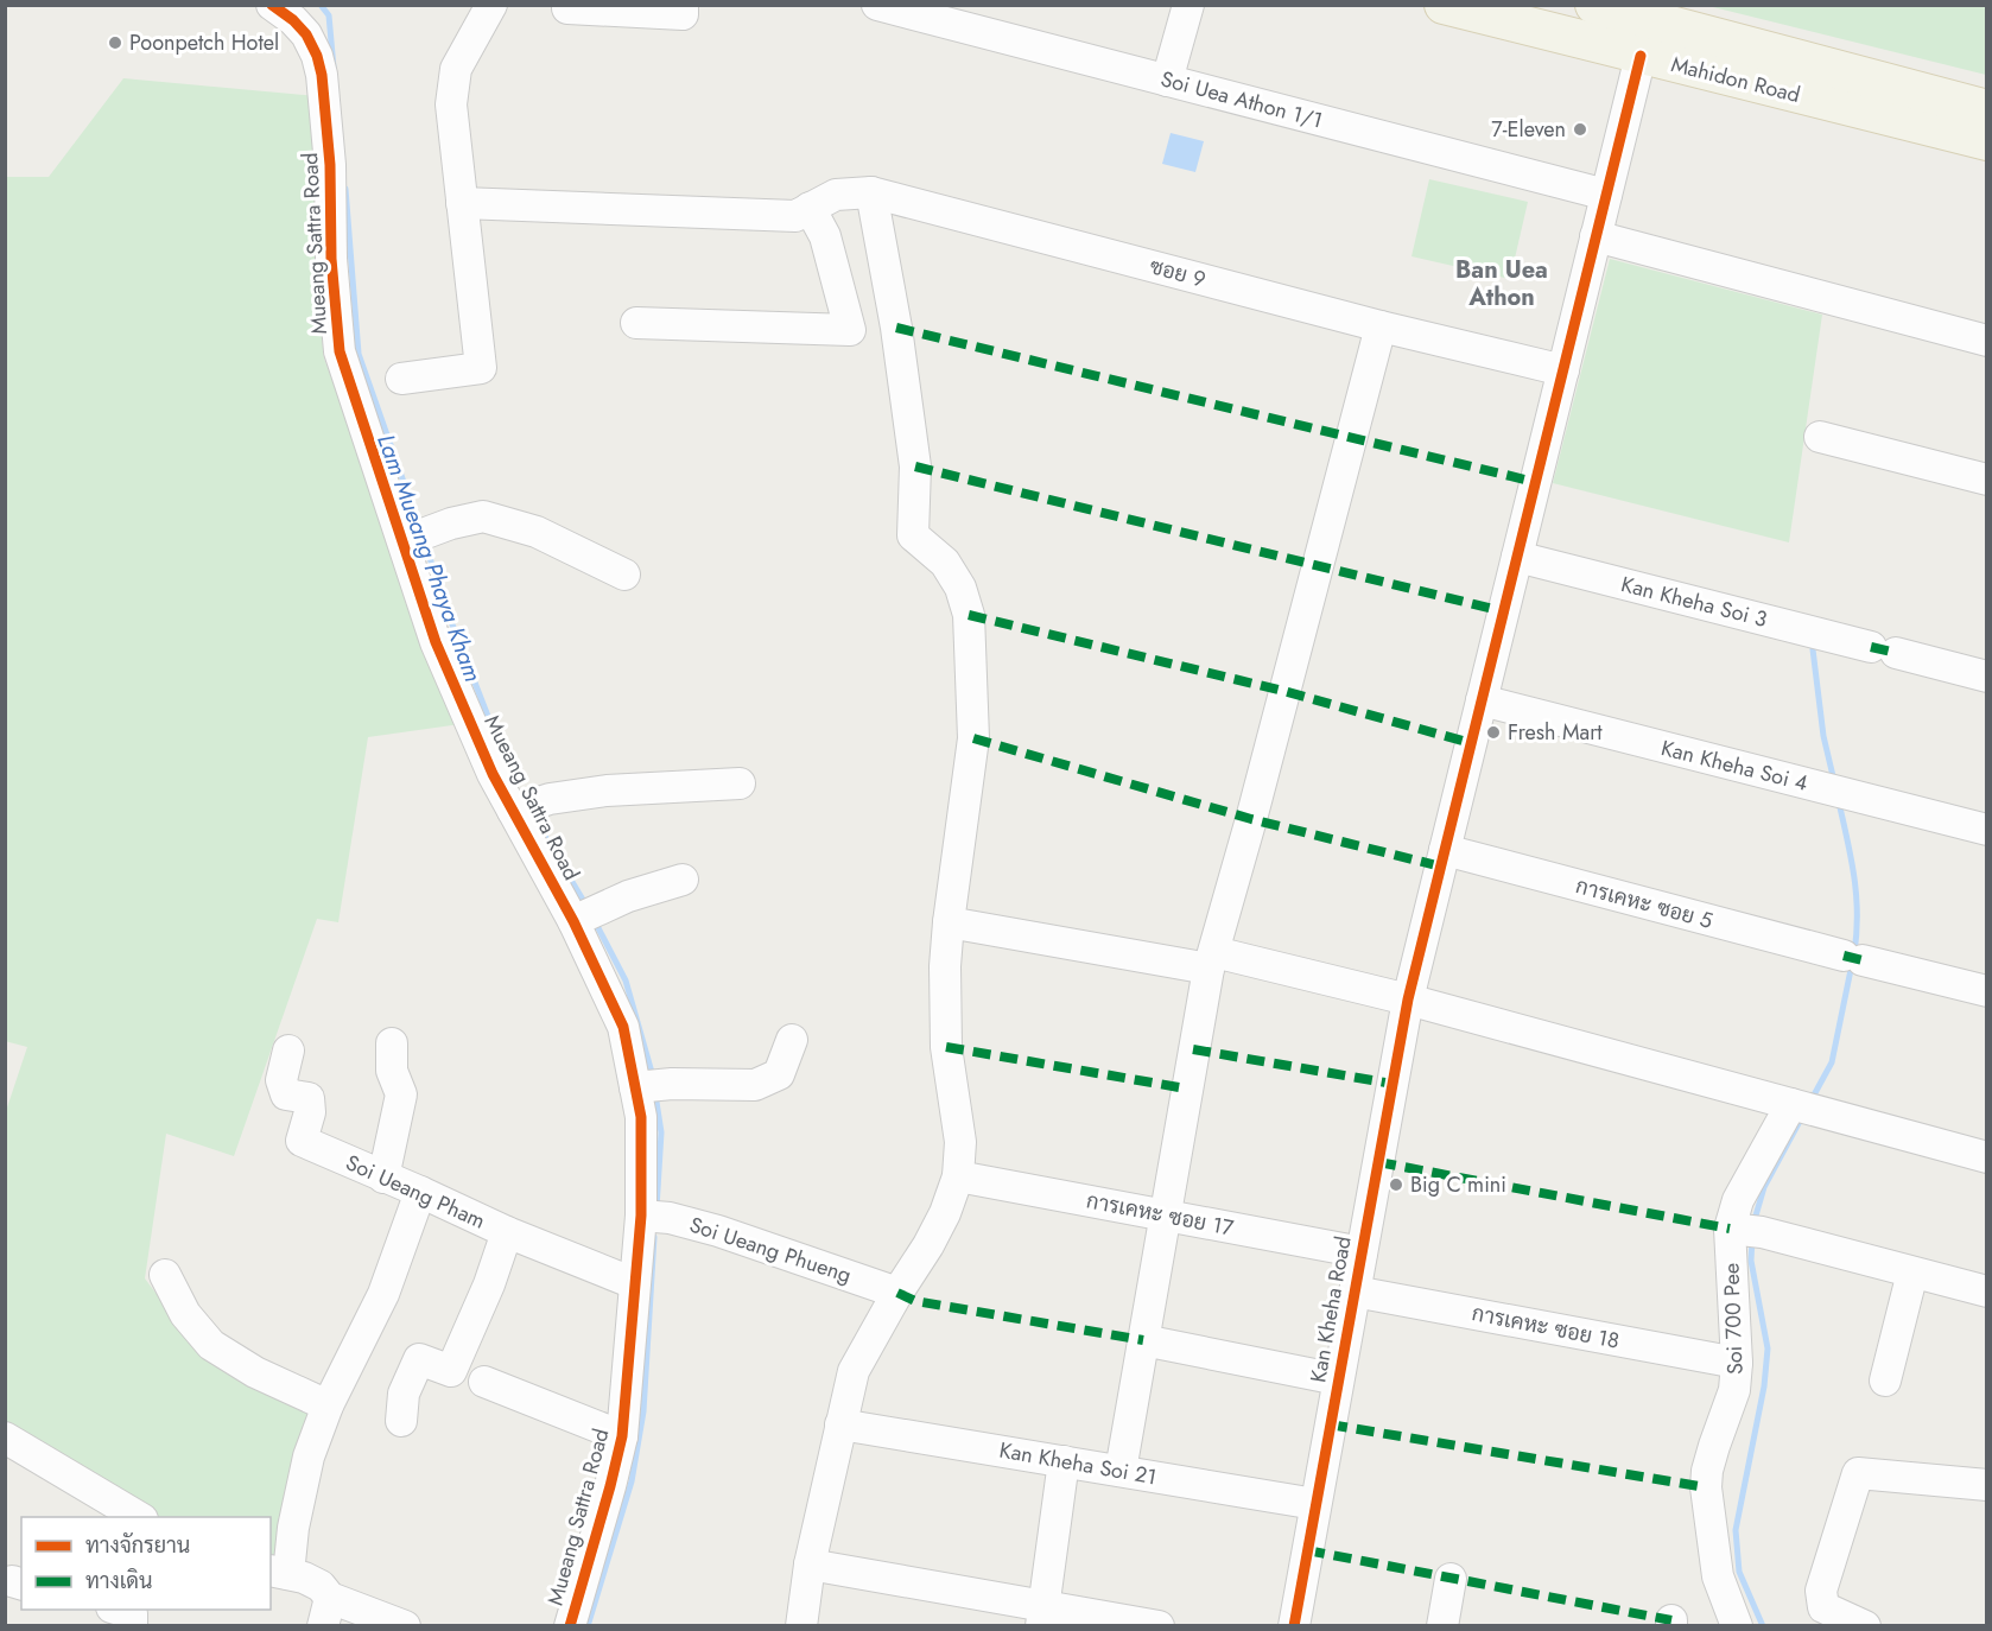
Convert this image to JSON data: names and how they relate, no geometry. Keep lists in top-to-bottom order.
{
  "streets": {
    "main road": ["Mahidon Road"],
    "street": [
      "Soi Uea Athon 1/1",
      "Mueang Sattra Road",
      "ซอย 9",
      "Kan Kheha Soi 3",
      "Kan Kheha Soi 4",
      "การเคหะ ซอย 5",
      "Soi Ueang Pham",
      "การเคหะ ซอย 17",
      "Soi Ueang Phueng",
      "Kan Kheha Road",
      "Soi 700 Pee",
      "การเคหะ ซอย 18",
      "Kan Kheha Soi 21"
    ]
  },
  "crossings": [
    ["Mahidon Road", "Kan Kheha Road"],
    ["Soi Uea Athon 1/1", "Kan Kheha Road"],
    ["Mueang Sattra Road", "Soi Ueang Pham"],
    ["Mueang Sattra Road", "Soi Ueang Phueng"],
    ["ซอย 9", "Kan Kheha Road"],
    ["Kan Kheha Soi 3", "Kan Kheha Road"],
    ["Kan Kheha Soi 4", "Kan Kheha Road"],
    ["การเคหะ ซอย 5", "Kan Kheha Road"],
    ["การเคหะ ซอย 17", "Kan Kheha Road"],
    ["Kan Kheha Road", "การเคหะ ซอย 18"],
    ["Kan Kheha Road", "Kan Kheha Soi 21"],
    ["Soi 700 Pee", "การเคหะ ซอย 18"]
  ],
  "districts": ["Ban Uea Athon"],
  "water": ["Lam Mueang Phaya Kham"],
  "places": [
    "Poonpetch Hotel",
    "7-Eleven",
    "Fresh Mart",
    "Big C mini"
  ],
  "legend": ["ทางจักรยาน", "ทางเดิน"]
}
